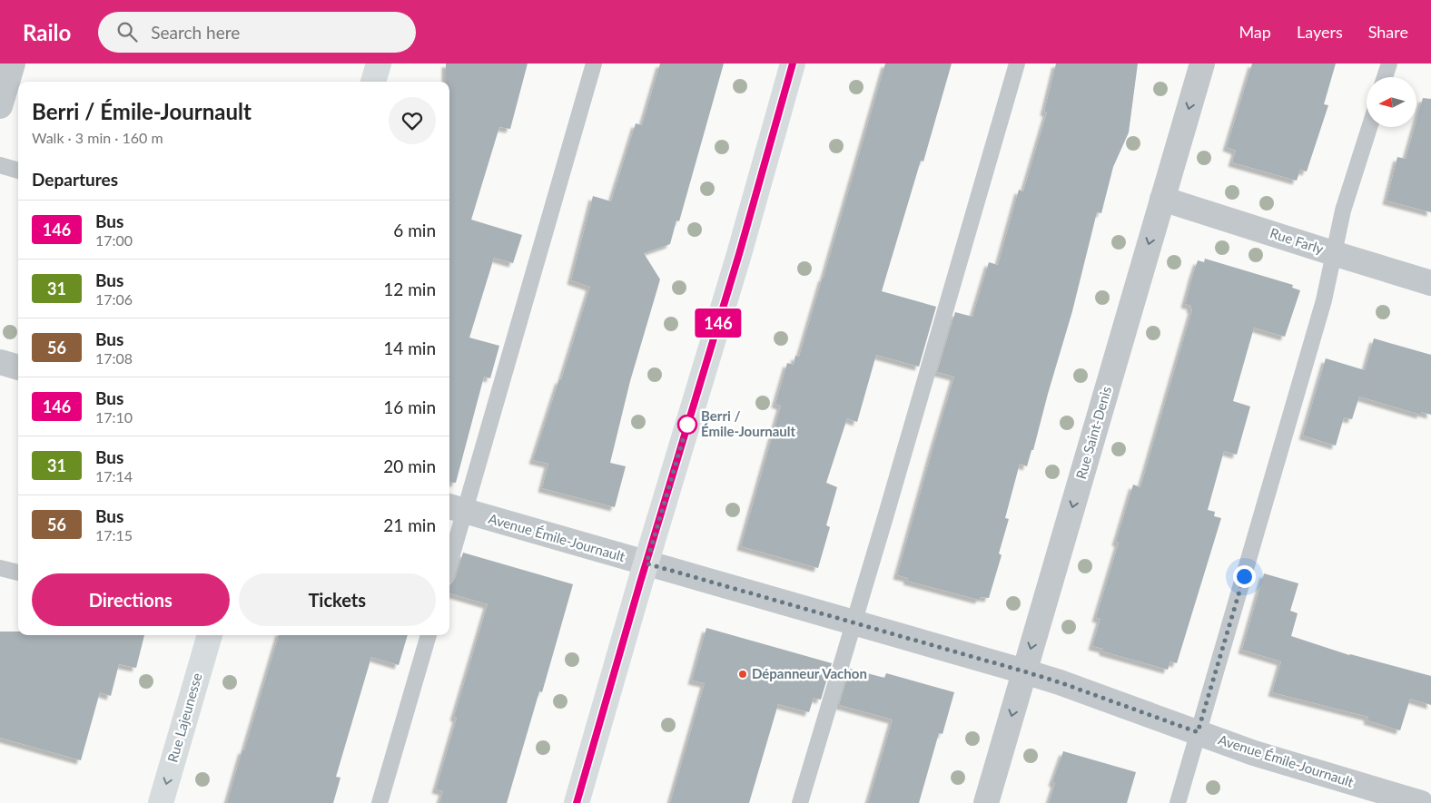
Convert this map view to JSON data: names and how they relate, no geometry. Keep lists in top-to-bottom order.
{
  "streets": {
    "main road": ["Rue Lajeunesse"],
    "street": ["Rue Farly", "Rue Saint-Denis", "Avenue Émile-Journault"]
  },
  "crossings": [
    ["Rue Farly", "Rue Saint-Denis"],
    ["Rue Saint-Denis", "Avenue Émile-Journault"]
  ],
  "one_way": ["Rue Saint-Denis", "Rue Lajeunesse"],
  "places": ["Berri / Émile-Journault", "Dépanneur Vachon"],
  "lines": ["bus line 146"],
  "north": "left",
  "page": {
    "header": "Railo",
    "search": "Search here",
    "nav": ["Map", "Layers", "Share"],
    "on_map": "146",
    "heading": [
      ["Berri / Émile-Journault", "Walk · 3 min · 160 m"],
      "Departures"
    ],
    "list": [
      {
        "mark": "146",
        "name": "Bus",
        "note": "17:00",
        "value": "6 min"
      },
      {
        "mark": "31",
        "name": "Bus",
        "note": "17:06",
        "value": "12 min"
      },
      {
        "mark": "56",
        "name": "Bus",
        "note": "17:08",
        "value": "14 min"
      },
      {
        "mark": "146",
        "name": "Bus",
        "note": "17:10",
        "value": "16 min"
      },
      {
        "mark": "31",
        "name": "Bus",
        "note": "17:14",
        "value": "20 min"
      },
      {
        "mark": "56",
        "name": "Bus",
        "note": "17:15",
        "value": "21 min"
      }
    ],
    "buttons": ["Directions", "Tickets"]
  }
}
